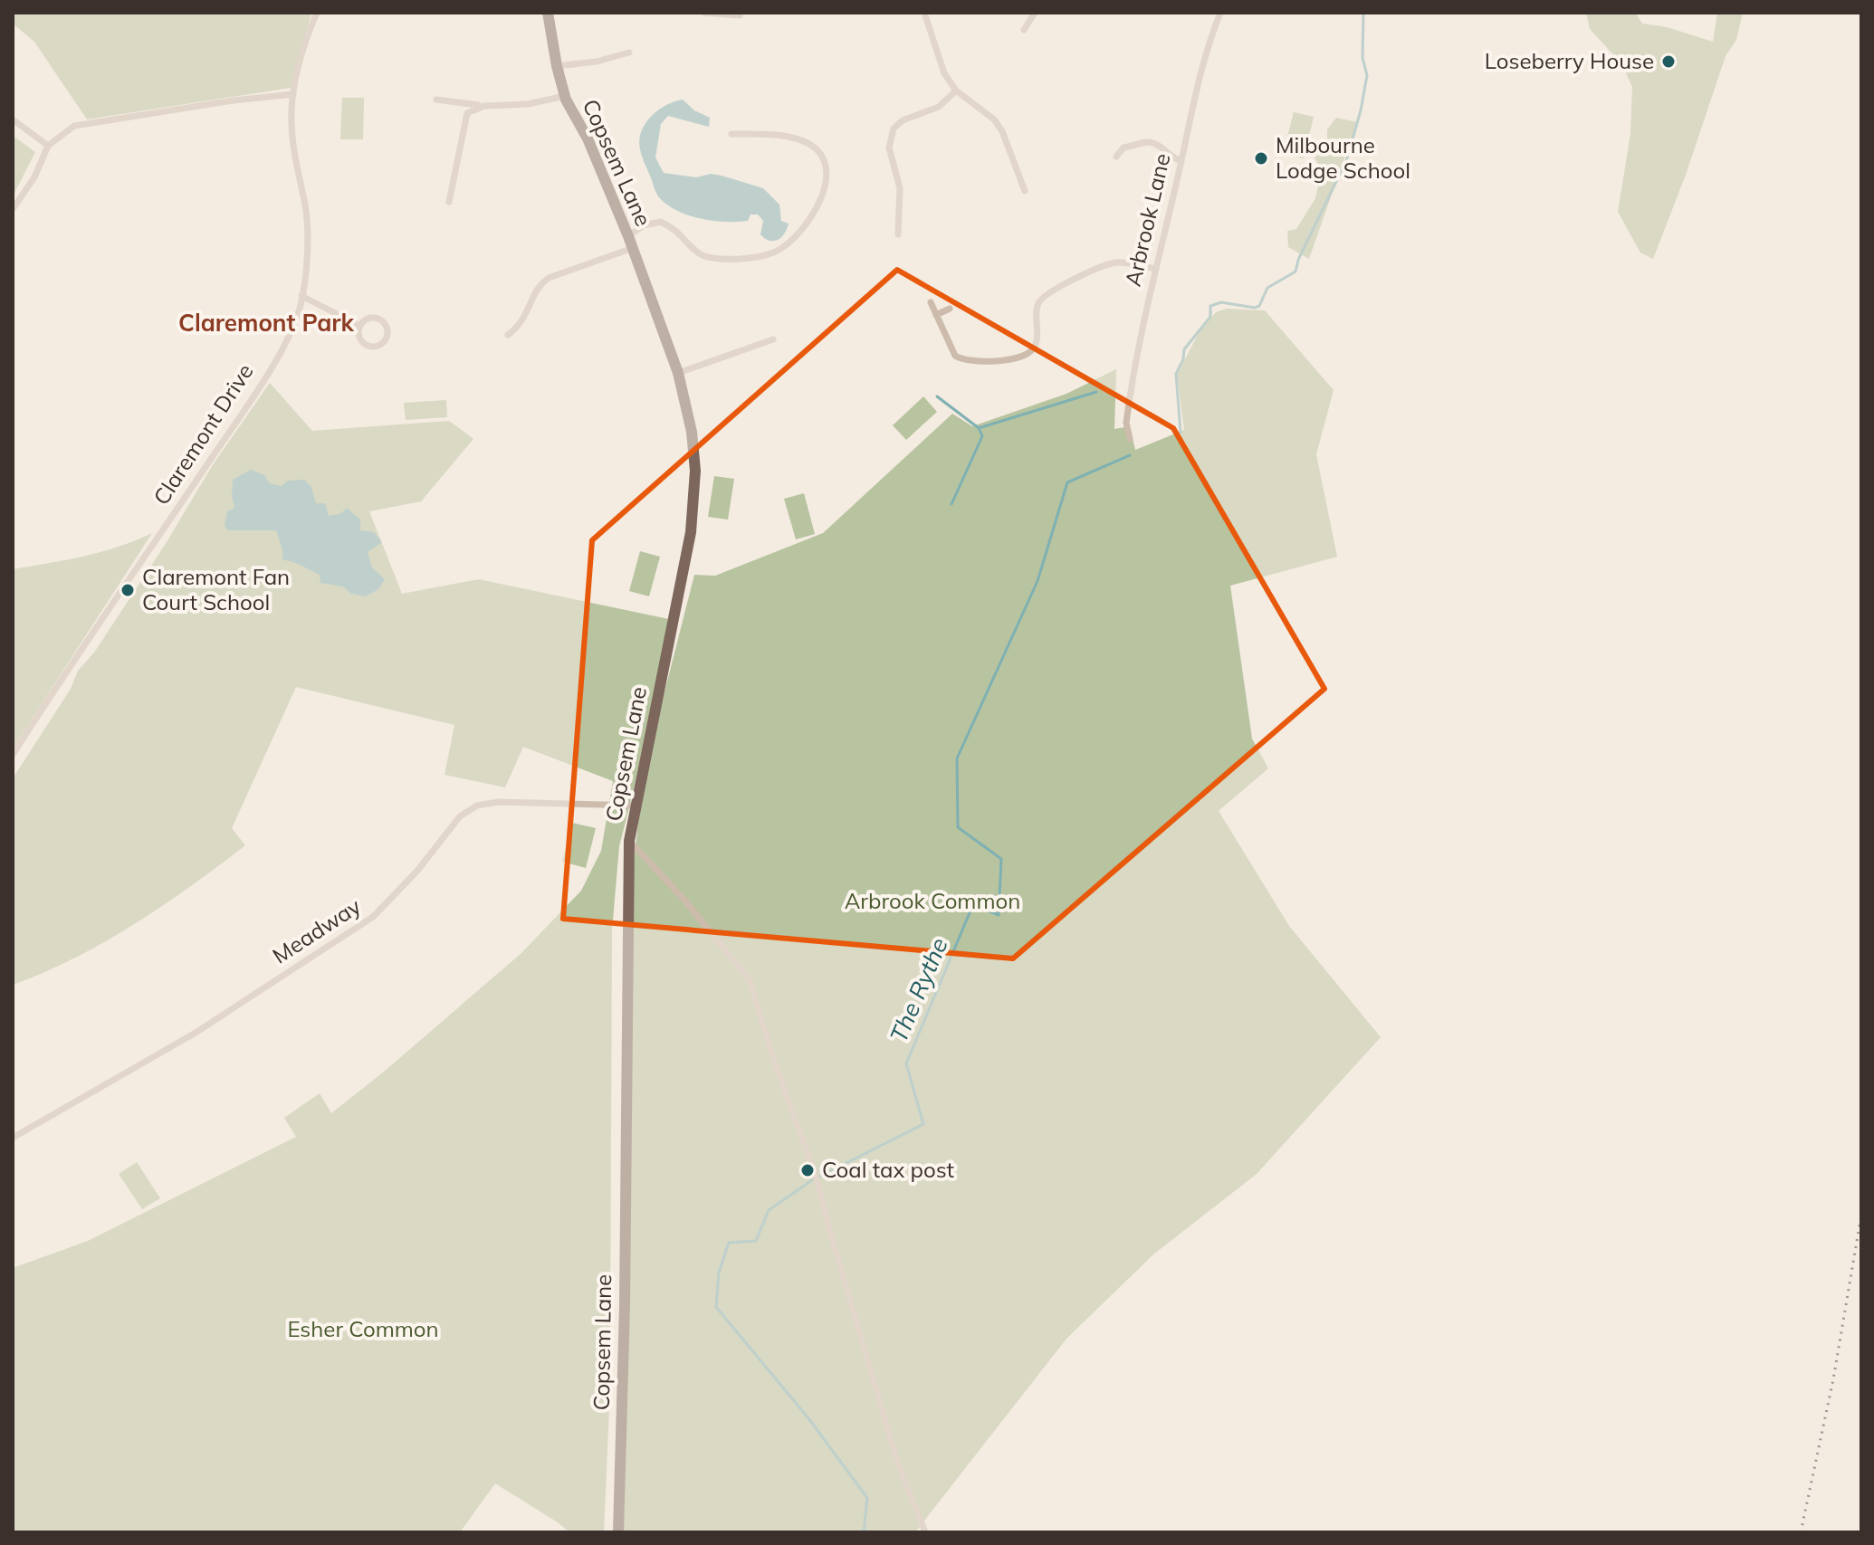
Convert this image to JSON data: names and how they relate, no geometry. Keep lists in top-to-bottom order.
{
  "streets": {
    "main road": ["Copsem Lane"],
    "street": ["Arbrook Lane", "Claremont Drive", "Meadway"]
  },
  "crossings": [
    ["Copsem Lane", "Meadway"]
  ],
  "districts": ["Claremont Park"],
  "water": ["The Rythe"],
  "parks": ["Arbrook Common", "Esher Common"],
  "places": [
    "Loseberry House",
    "Milbourne Lodge School",
    "Claremont Fan Court School",
    "Coal tax post"
  ]
}
